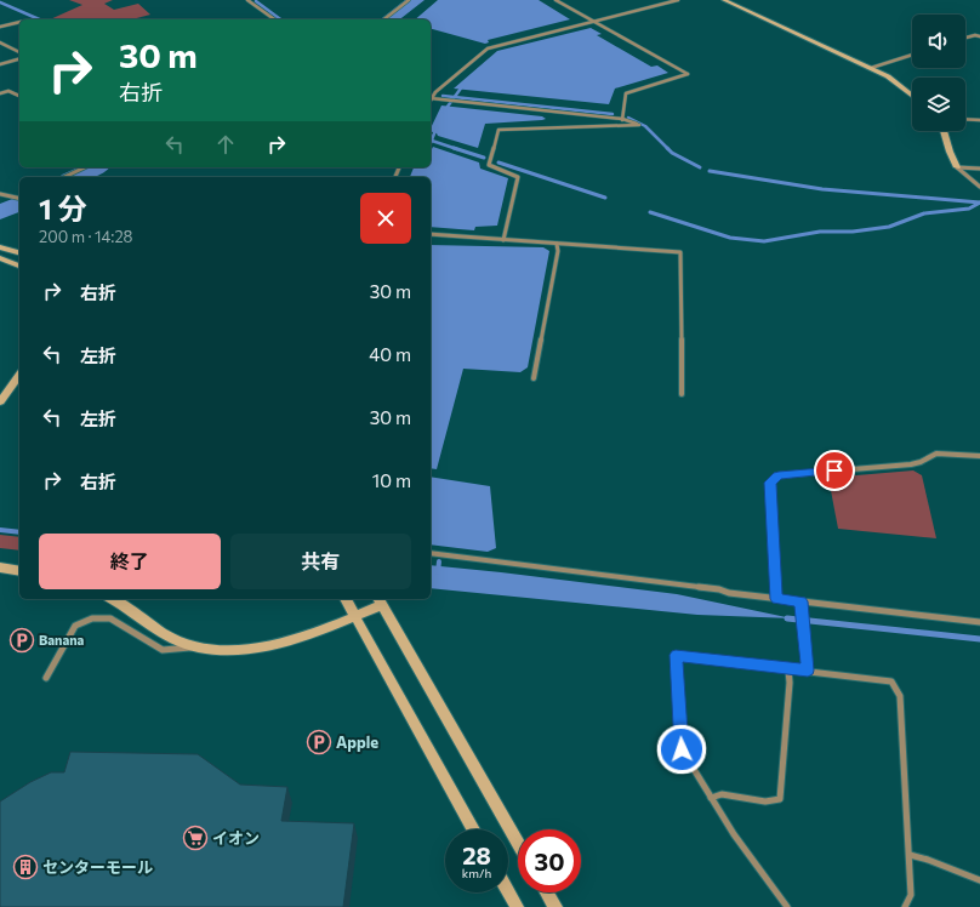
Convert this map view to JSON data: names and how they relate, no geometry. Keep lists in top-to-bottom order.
{
  "places": {
    "parking": ["Banana", "Apple"],
    "supermarket": ["イオン"],
    "building": ["センターモール"]
  },
  "page": {
    "turn": ["30 m", "右折"],
    "heading": ["1 分", "200 m · 14:28"],
    "list": [
      {
        "name": "右折",
        "value": "30 m"
      },
      {
        "name": "左折",
        "value": "40 m"
      },
      {
        "name": "左折",
        "value": "30 m"
      },
      {
        "name": "右折",
        "value": "10 m"
      }
    ],
    "buttons": ["終了", "共有"],
    "speed": "28 km/h",
    "limit": "30"
  }
}
